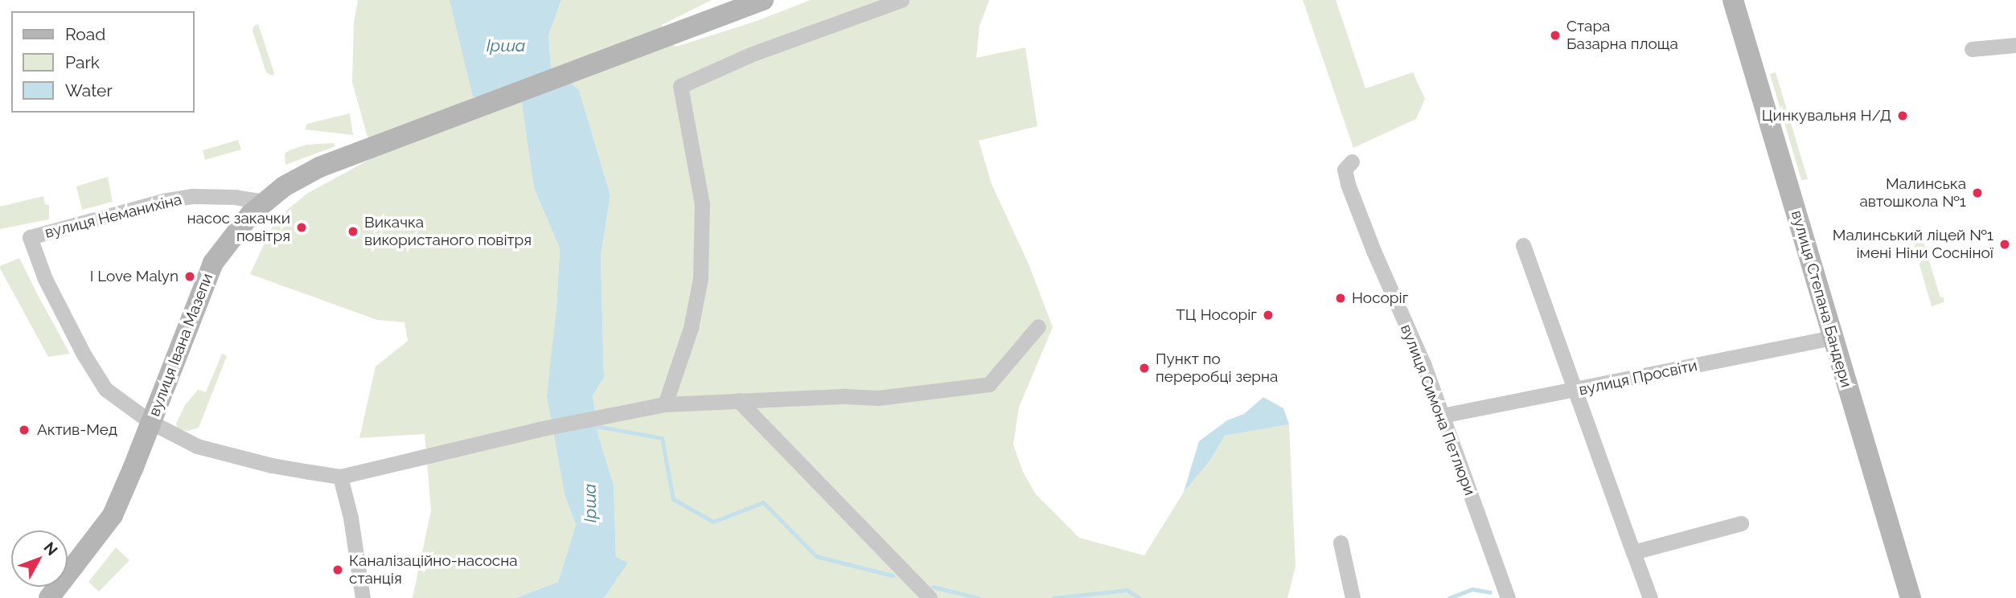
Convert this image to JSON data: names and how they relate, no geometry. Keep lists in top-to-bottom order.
{
  "streets": {
    "main road": ["вулиця Степана Бандери", "вулиця Івана Мазепи"],
    "street": ["вулиця Неманихіна", "вулиця Просвіти", "вулиця Симона Петлюри"]
  },
  "crossings": [
    ["вулиця Неманихіна", "вулиця Івана Мазепи"],
    ["вулиця Степана Бандери", "вулиця Просвіти"],
    ["вулиця Просвіти", "вулиця Симона Петлюри"]
  ],
  "water": ["Ірша"],
  "places": [
    "Стара Базарна площа",
    "Цинкувальня Н/Д",
    "Малинська автошкола №1",
    "насос закачки повітря",
    "Викачка використаного повітря",
    "Малинський ліцей №1 імені Ніни Сосніної",
    "I Love Malyn",
    "Носоріг",
    "ТЦ Носоріг",
    "Пункт по переробці зерна",
    "Актив-Мед",
    "Каналізаційно-насосна станція"
  ],
  "legend": ["Road", "Park", "Water"],
  "north": "top right"
}
